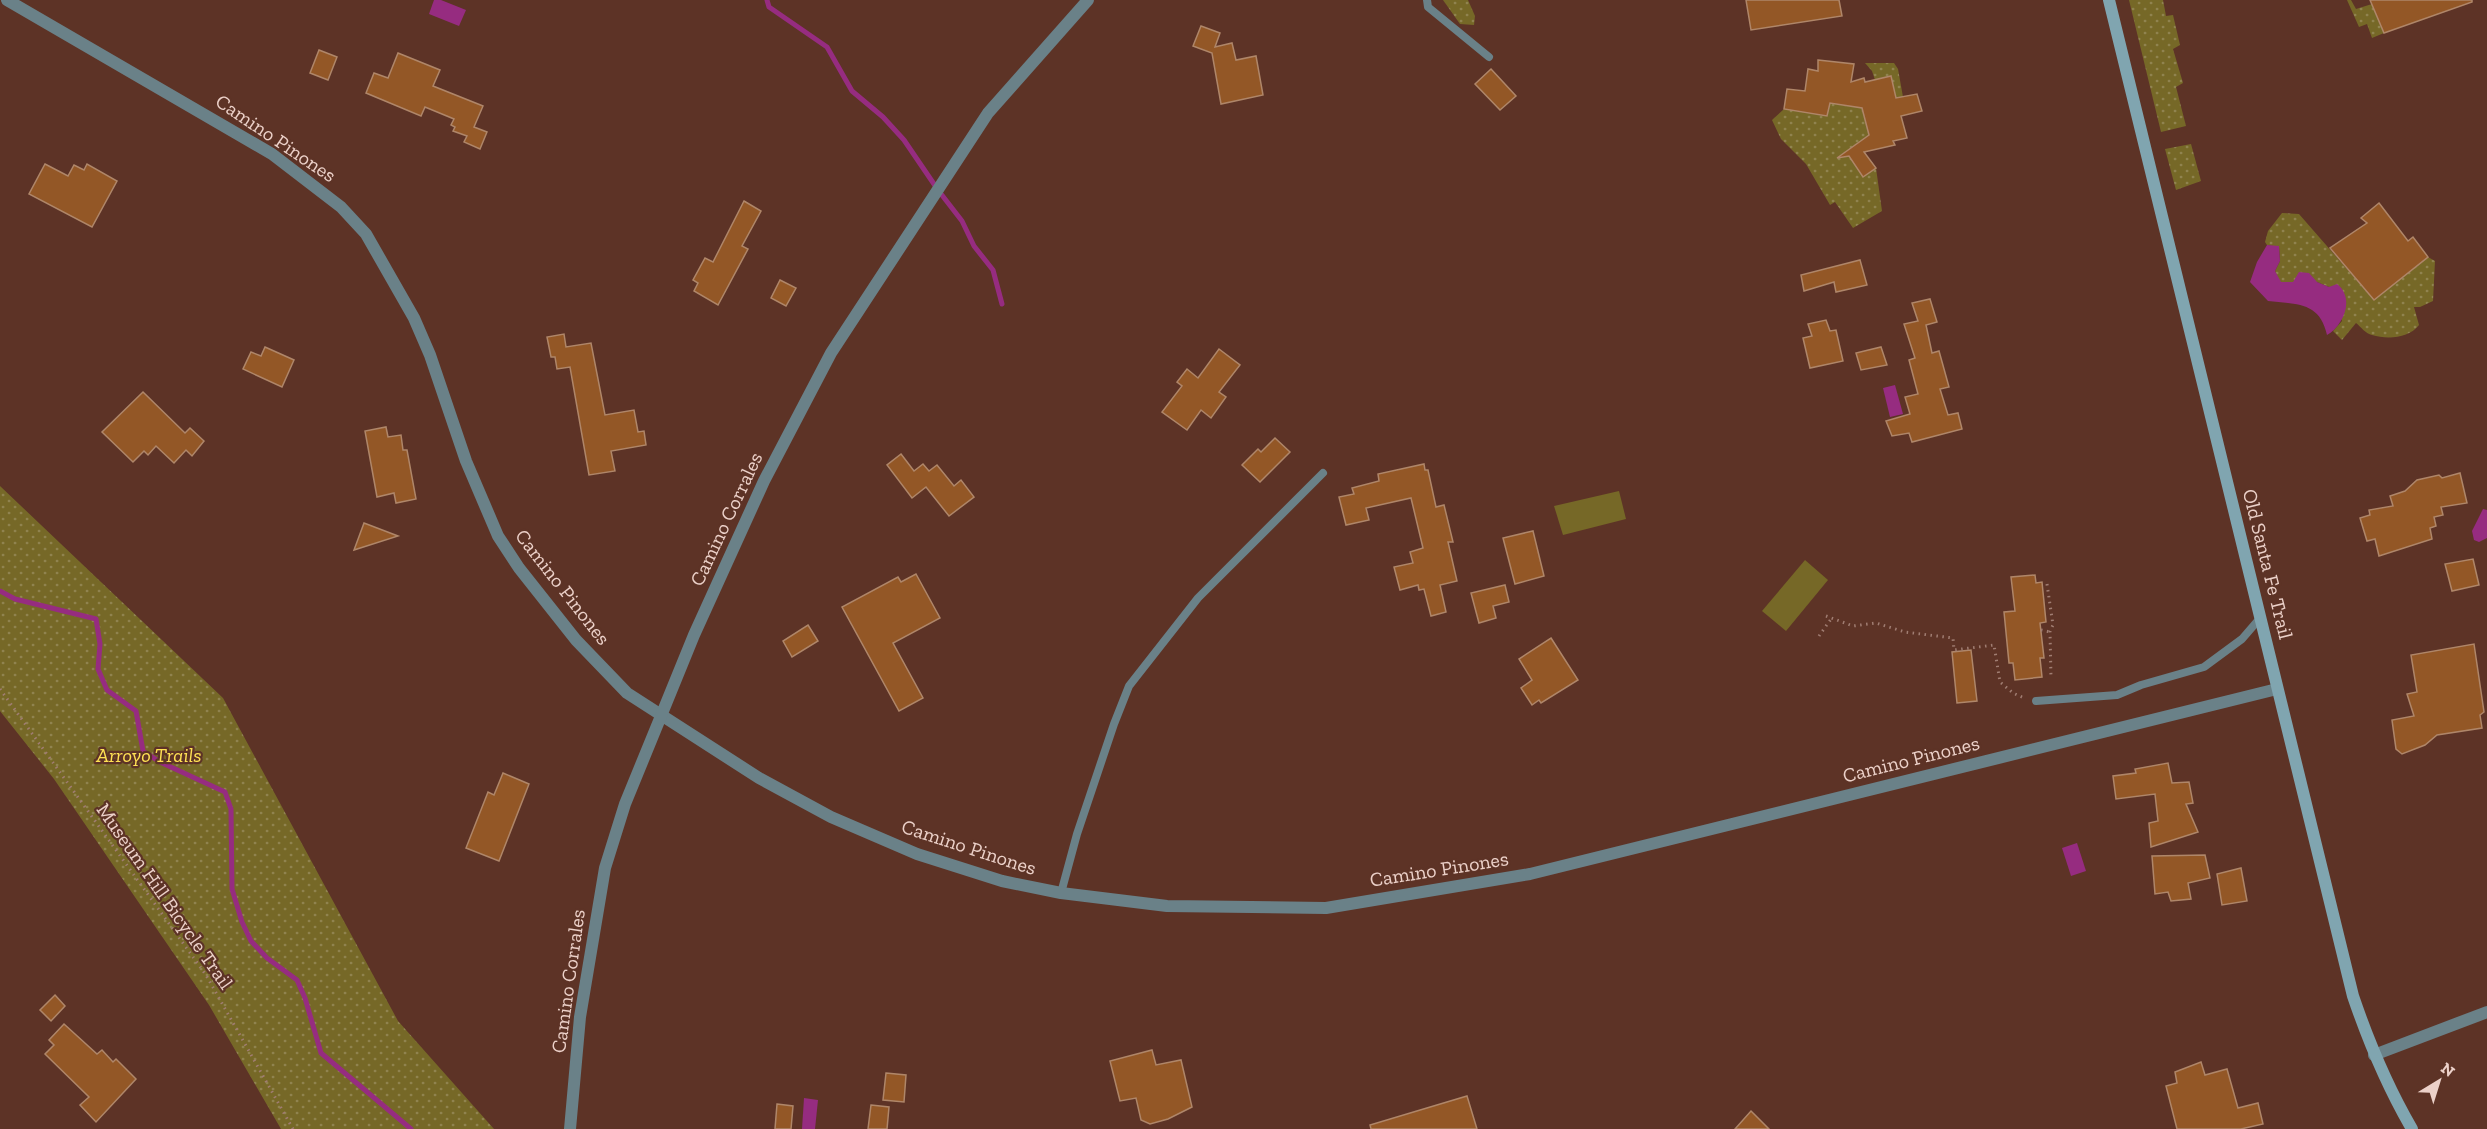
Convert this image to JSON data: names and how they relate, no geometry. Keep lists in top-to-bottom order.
{
  "streets": {
    "street": ["Camino Pinones", "Camino Corrales", "Old Santa Fe Trail"],
    "path": ["Museum Hill Bicycle Trail"]
  },
  "crossings": [
    ["Camino Pinones", "Camino Corrales"],
    ["Camino Pinones", "Old Santa Fe Trail"]
  ],
  "parks": ["Arroyo Trails"],
  "north": "top right"
}
